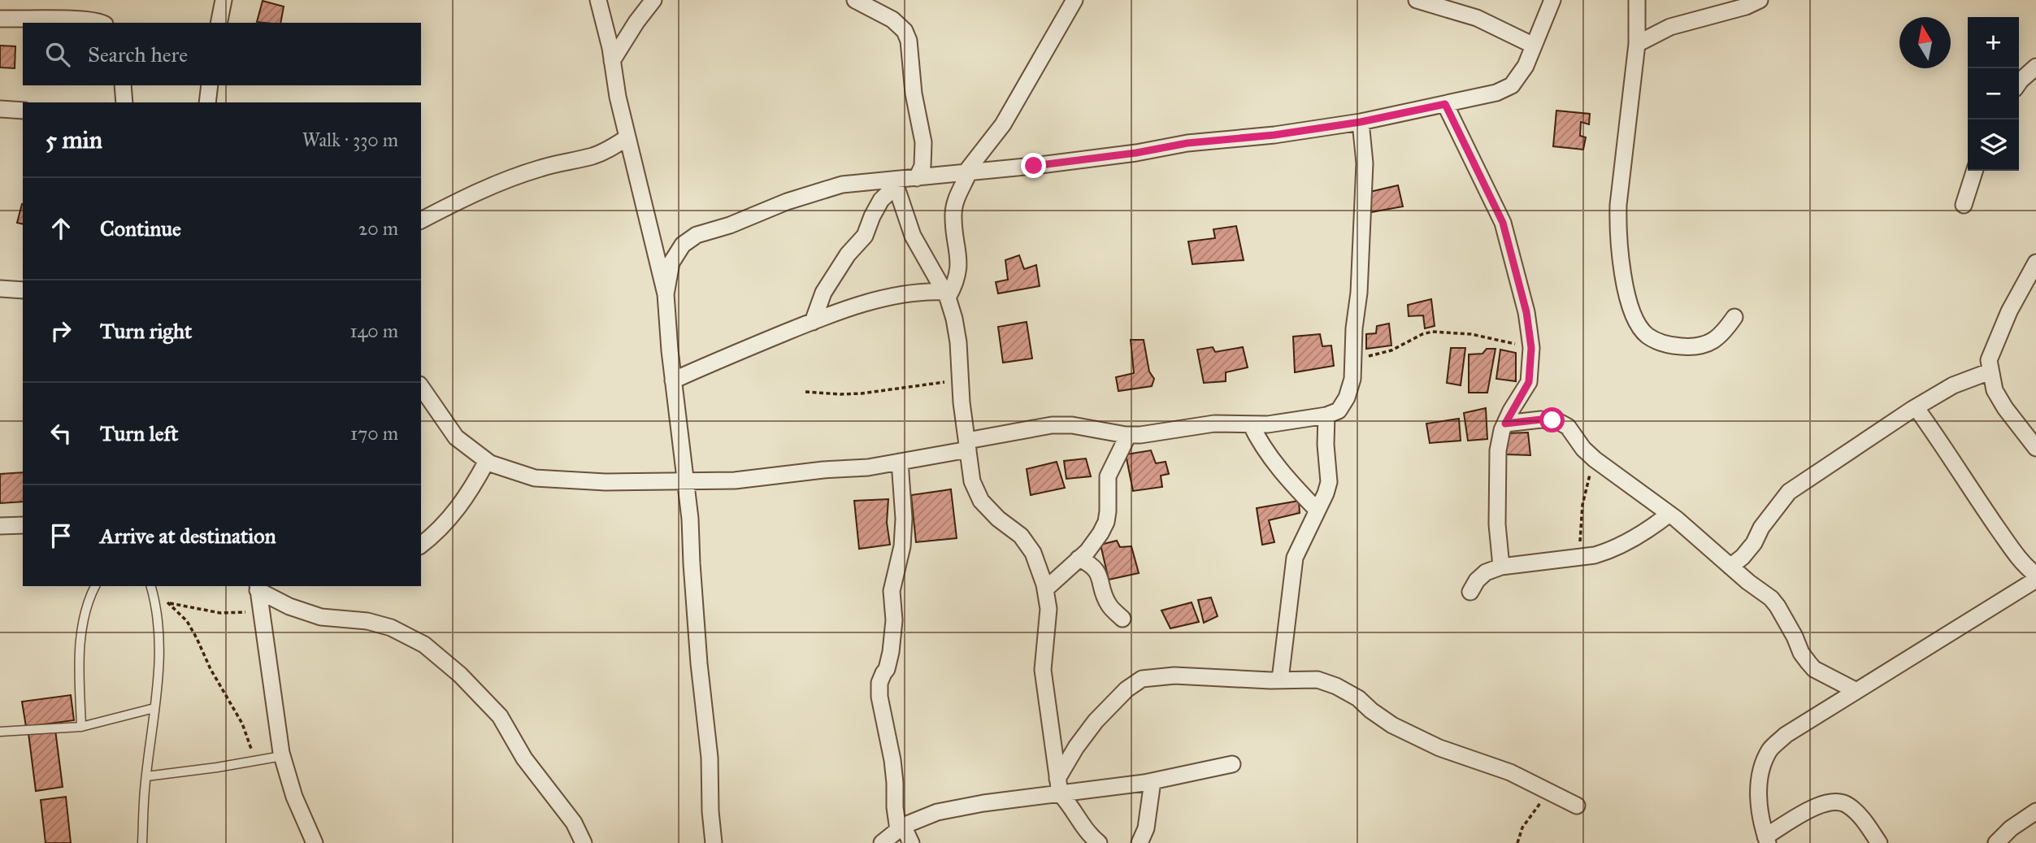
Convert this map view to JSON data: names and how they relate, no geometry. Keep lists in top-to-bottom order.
{
  "north": "top",
  "page": {
    "map_buttons": ["+", "−"],
    "search": "Search here",
    "heading": ["5 min", "Walk · 330 m"],
    "list": [
      ["Continue", "20 m"],
      ["Turn right", "140 m"],
      ["Turn left", "170 m"],
      "Arrive at destination"
    ]
  }
}
